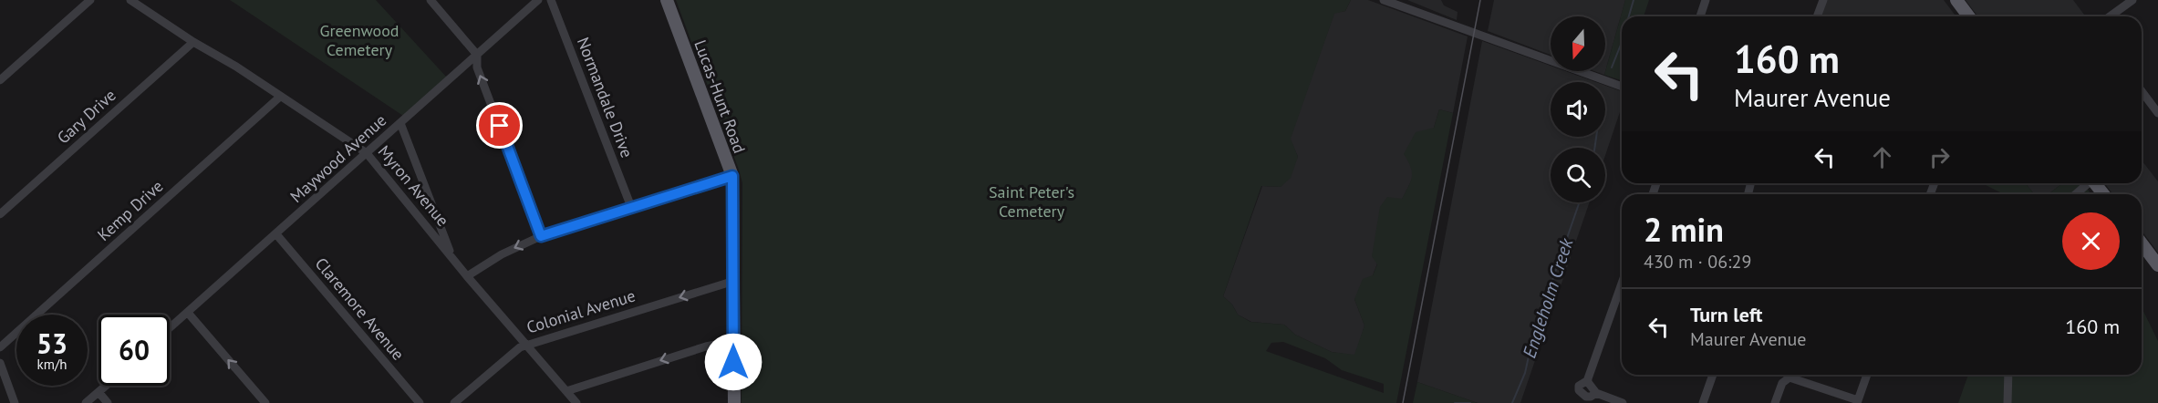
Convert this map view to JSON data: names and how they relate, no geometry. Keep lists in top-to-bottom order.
{
  "streets": {
    "main road": ["Lucas-Hunt Road"],
    "street": [
      "Normandale Drive",
      "Gary Drive",
      "Maywood Avenue",
      "Myron Avenue",
      "Kemp Drive",
      "Claremore Avenue",
      "Colonial Avenue"
    ]
  },
  "crossings": [
    ["Lucas-Hunt Road", "Colonial Avenue"],
    ["Gary Drive", "Myron Avenue"],
    ["Maywood Avenue", "Myron Avenue"],
    ["Maywood Avenue", "Claremore Avenue"],
    ["Myron Avenue", "Kemp Drive"],
    ["Myron Avenue", "Colonial Avenue"]
  ],
  "water": ["Engleholm Creek"],
  "parks": ["Greenwood Cemetery", "Saint Peter's Cemetery"],
  "north": "bottom",
  "page": {
    "turn": ["160 m", "Maurer Avenue"],
    "heading": ["2 min", "430 m · 06:29"],
    "list": [
      {
        "name": "Turn left",
        "note": "Maurer Avenue",
        "value": "160 m"
      }
    ],
    "speed": "53 km/h",
    "limit": "60"
  }
}
